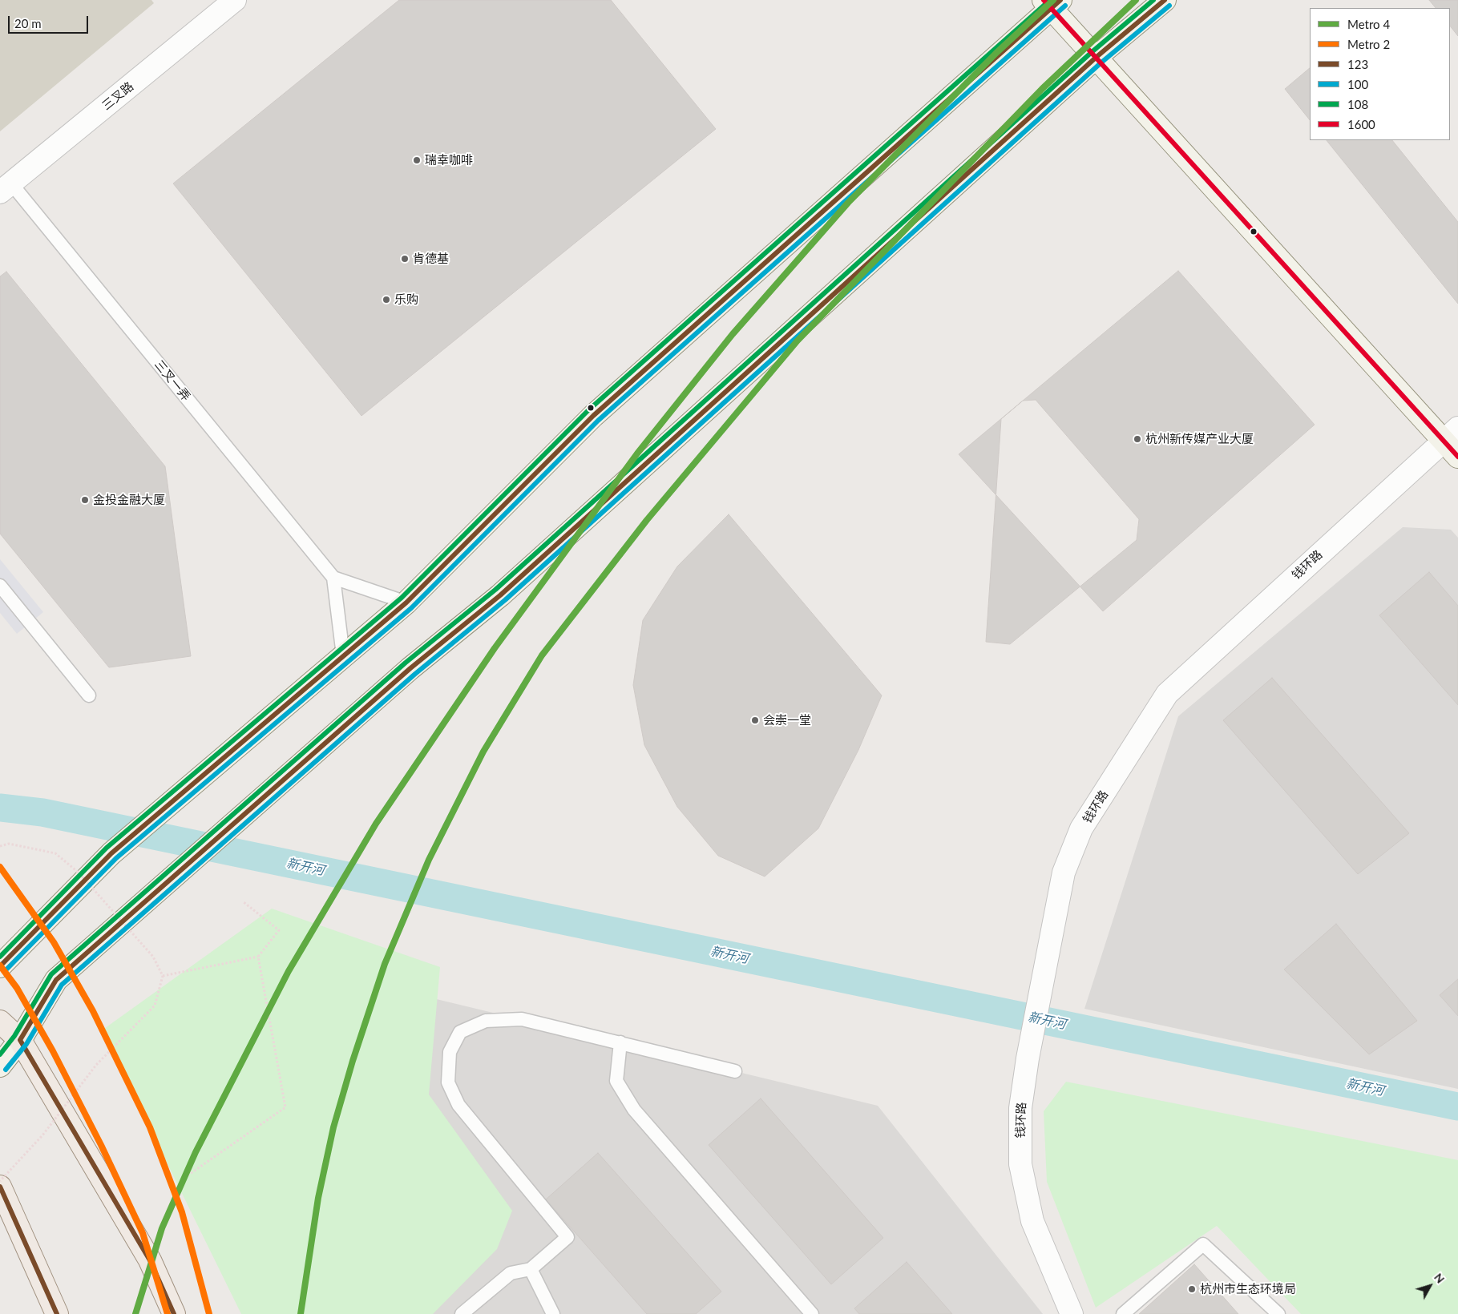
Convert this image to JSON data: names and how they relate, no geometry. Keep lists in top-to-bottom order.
{
  "streets": {
    "street": ["三叉路", "钱环路"],
    "lane": ["三叉一弄"]
  },
  "crossings": [
    ["三叉路", "三叉一弄"]
  ],
  "water": ["新开河"],
  "places": [
    "瑞幸咖啡",
    "肯德基",
    "乐购",
    "杭州新传媒产业大厦",
    "金投金融大厦",
    "会崇一堂",
    "杭州市生态环境局"
  ],
  "lines": [
    "metro line 4",
    "transit line 123",
    "transit line 108",
    "transit line 1600",
    "transit line 100",
    "metro line 2"
  ],
  "legend": [
    "Metro 4",
    "Metro 2",
    "123",
    "100",
    "108",
    "1600"
  ],
  "scale_bar": "20 m",
  "north": "top right"
}
